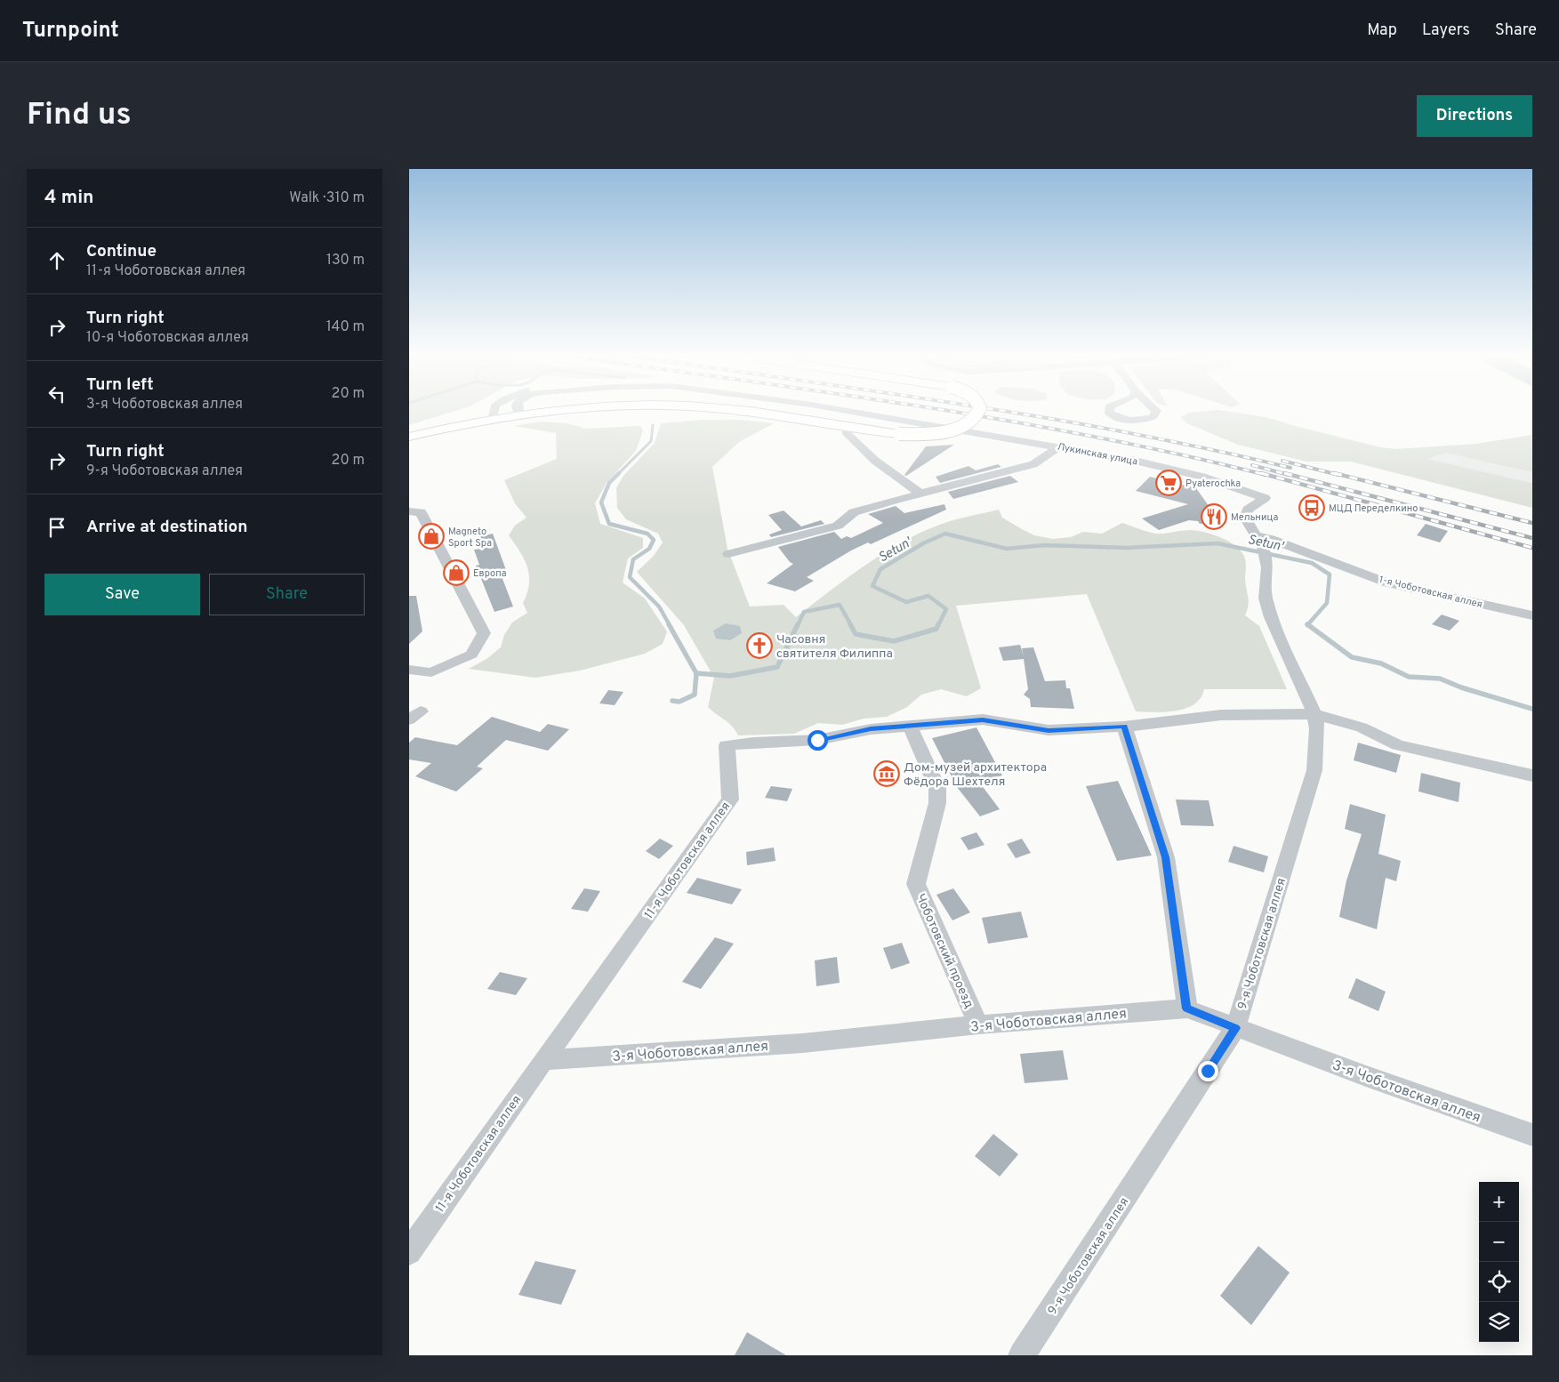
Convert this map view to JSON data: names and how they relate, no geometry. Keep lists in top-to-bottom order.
{
  "streets": {
    "street": [
      "Лукинская улица",
      "1-я Чоботовская аллея",
      "11-я Чоботовская аллея",
      "9-я Чоботовская аллея",
      "Чоботовский проезд",
      "3-я Чоботовская аллея"
    ]
  },
  "crossings": [
    ["Лукинская улица", "9-я Чоботовская аллея"],
    ["1-я Чоботовская аллея", "9-я Чоботовская аллея"],
    ["11-я Чоботовская аллея", "9-я Чоботовская аллея"],
    ["11-я Чоботовская аллея", "Чоботовский проезд"],
    ["11-я Чоботовская аллея", "3-я Чоботовская аллея"],
    ["9-я Чоботовская аллея", "3-я Чоботовская аллея"],
    ["Чоботовский проезд", "3-я Чоботовская аллея"]
  ],
  "water": ["Setun'"],
  "places": {
    "supermarket": ["Pyaterochka"],
    "bus stop": ["МЦД Переделкино"],
    "restaurant": ["Мельница"],
    "shop": ["Magneto Sport Spa", "Европа"],
    "church": ["Часовня святителя Филиппа"],
    "museum": ["Дом-музей архитектора Фёдора Шехтеля"]
  },
  "page": {
    "header": "Turnpoint",
    "nav": ["Map", "Layers", "Share"],
    "buttons": [
      "Directions",
      ["Save", "Share"]
    ],
    "title": "Find us",
    "heading": ["4 min", "Walk · 310 m"],
    "list": [
      ["Continue", "11-я Чоботовская аллея", "130 m"],
      ["Turn right", "10-я Чоботовская аллея", "140 m"],
      ["Turn left", "3-я Чоботовская аллея", "20 m"],
      ["Turn right", "9-я Чоботовская аллея", "20 m"],
      "Arrive at destination"
    ],
    "map_buttons": ["+", "−"]
  }
}
